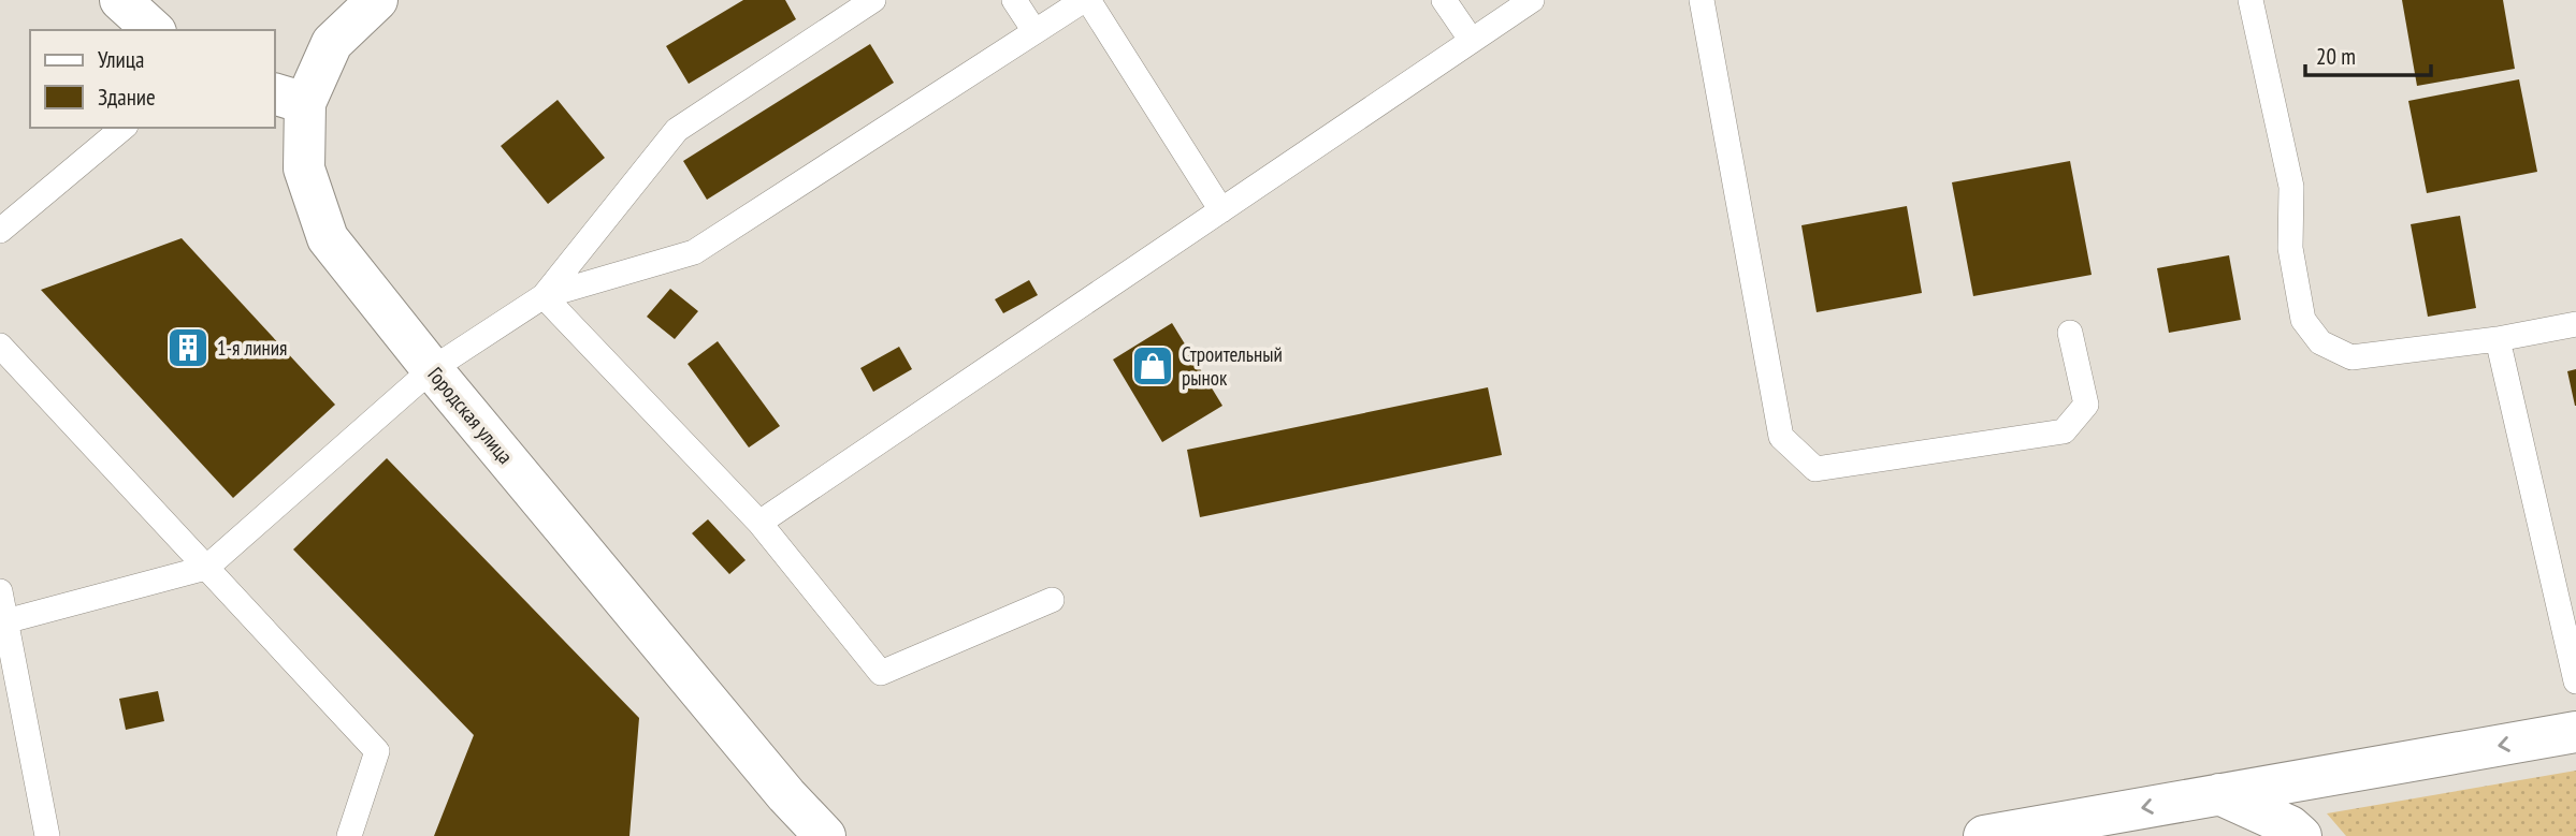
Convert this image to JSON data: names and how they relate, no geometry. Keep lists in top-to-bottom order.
{
  "streets": {
    "street": ["Городская улица"]
  },
  "places": {
    "building": ["1-я линия"],
    "shop": ["Строительный рынок"]
  },
  "legend": ["Улица", "Здание"],
  "scale_bar": "20 m"
}
